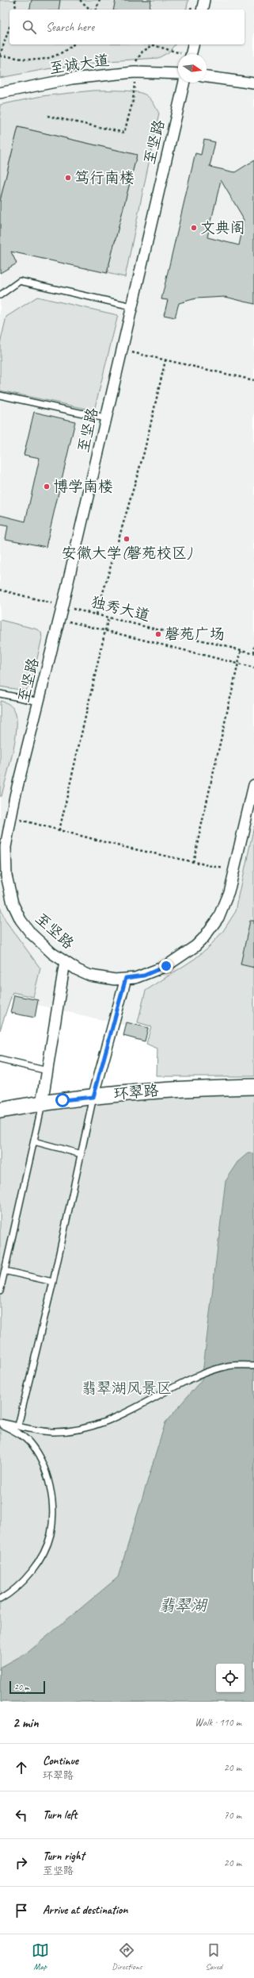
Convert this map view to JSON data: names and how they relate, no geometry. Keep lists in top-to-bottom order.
{
  "streets": {
    "street": ["至诚大道", "至坚路", "环翠路"],
    "path": ["独秀大道"]
  },
  "crossings": [
    ["至坚路", "独秀大道"]
  ],
  "water": ["翡翠湖"],
  "parks": ["翡翠湖风景区"],
  "places": [
    "笃行南楼",
    "文典阁",
    "博学南楼",
    "安徽大学(磬苑校区)",
    "磬苑广场"
  ],
  "scale_bar": "20 m",
  "north": "right",
  "page": {
    "search": "Search here",
    "scale": "20 m",
    "heading": ["2 min", "Walk · 110 m"],
    "list": [
      ["Continue", "环翠路", "20 m"],
      ["Turn left", "70 m"],
      ["Turn right", "至坚路", "20 m"],
      "Arrive at destination"
    ],
    "nav": ["Map", "Directions", "Saved"]
  }
}
